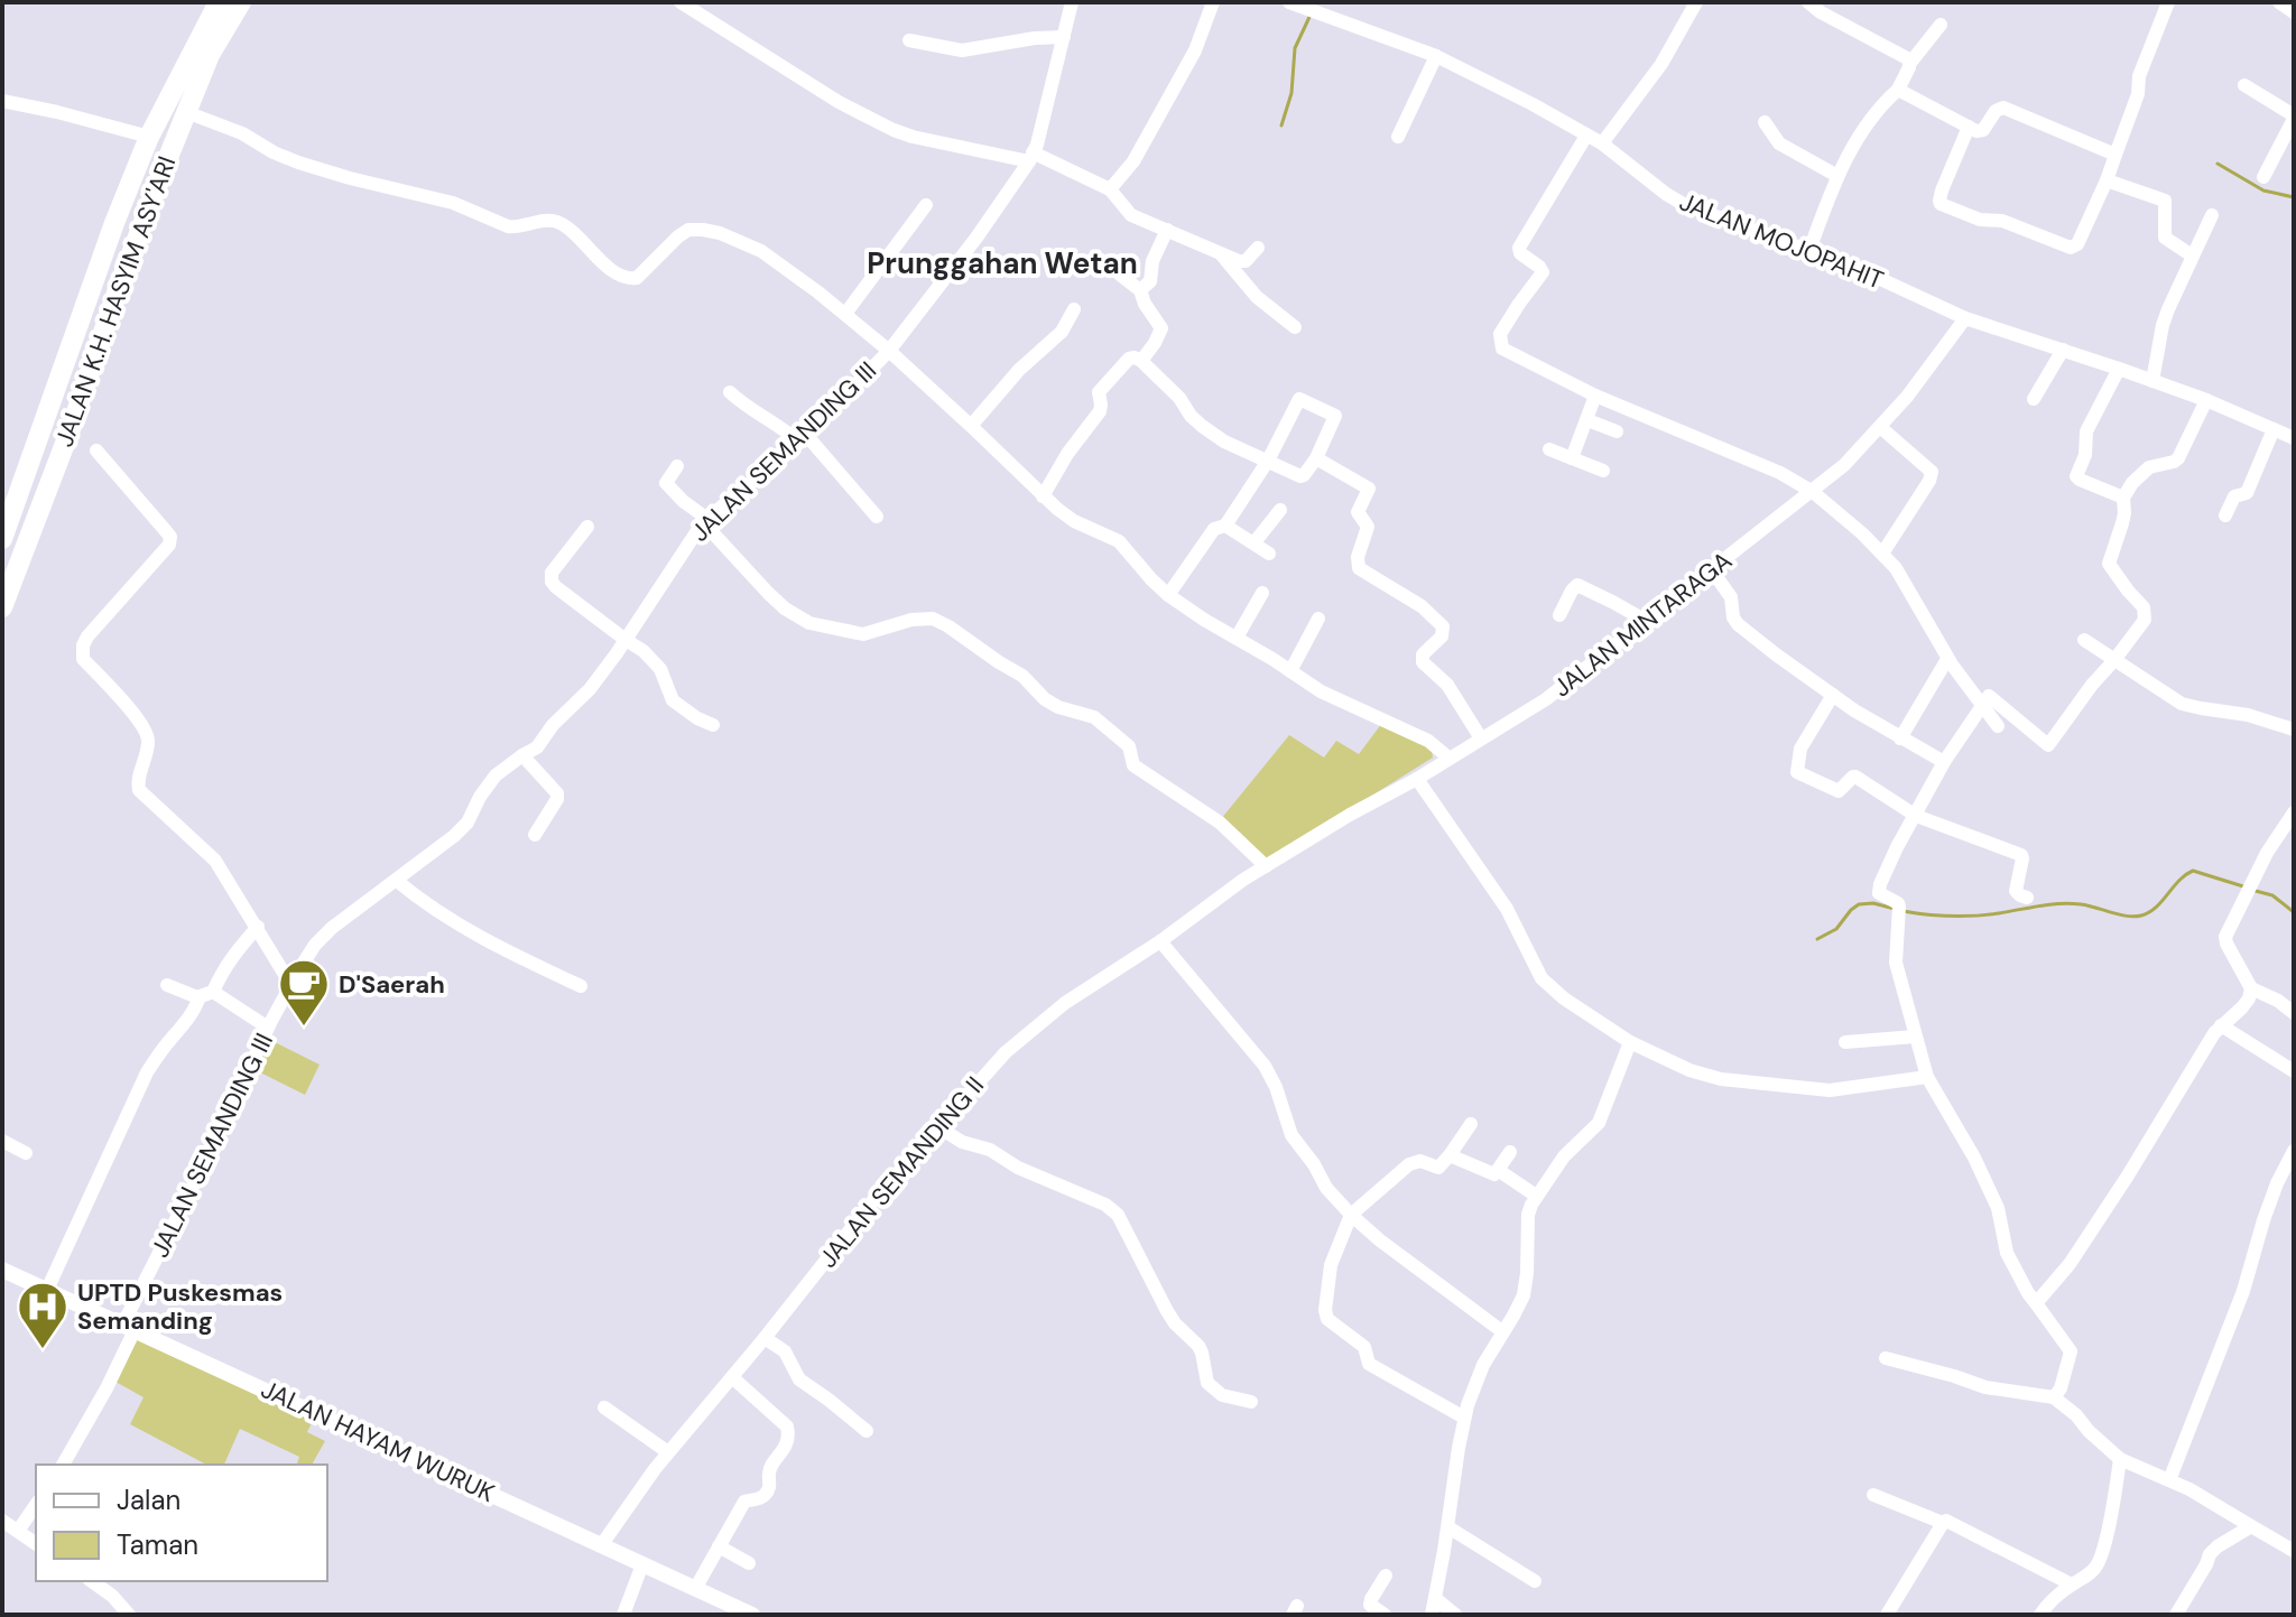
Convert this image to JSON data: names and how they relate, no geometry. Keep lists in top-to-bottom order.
{
  "streets": {
    "highway": ["JALAN K.H. HASYIM ASY'ARI"],
    "main road": ["JALAN HAYAM WURUK"],
    "street": [
      "JALAN MOJOPAHIT",
      "JALAN SEMANDING III",
      "JALAN MINTARAGA",
      "JALAN SEMANDING II"
    ]
  },
  "crossings": [
    ["JALAN MOJOPAHIT", "JALAN MINTARAGA"],
    ["JALAN SEMANDING III", "JALAN HAYAM WURUK"],
    ["JALAN MINTARAGA", "JALAN SEMANDING II"],
    ["JALAN SEMANDING II", "JALAN HAYAM WURUK"]
  ],
  "districts": ["Prunggahan Wetan"],
  "places": {
    "cafe": ["D'Saerah"],
    "hospital": ["UPTD Puskesmas Semanding"]
  },
  "legend": ["Jalan", "Taman"]
}
